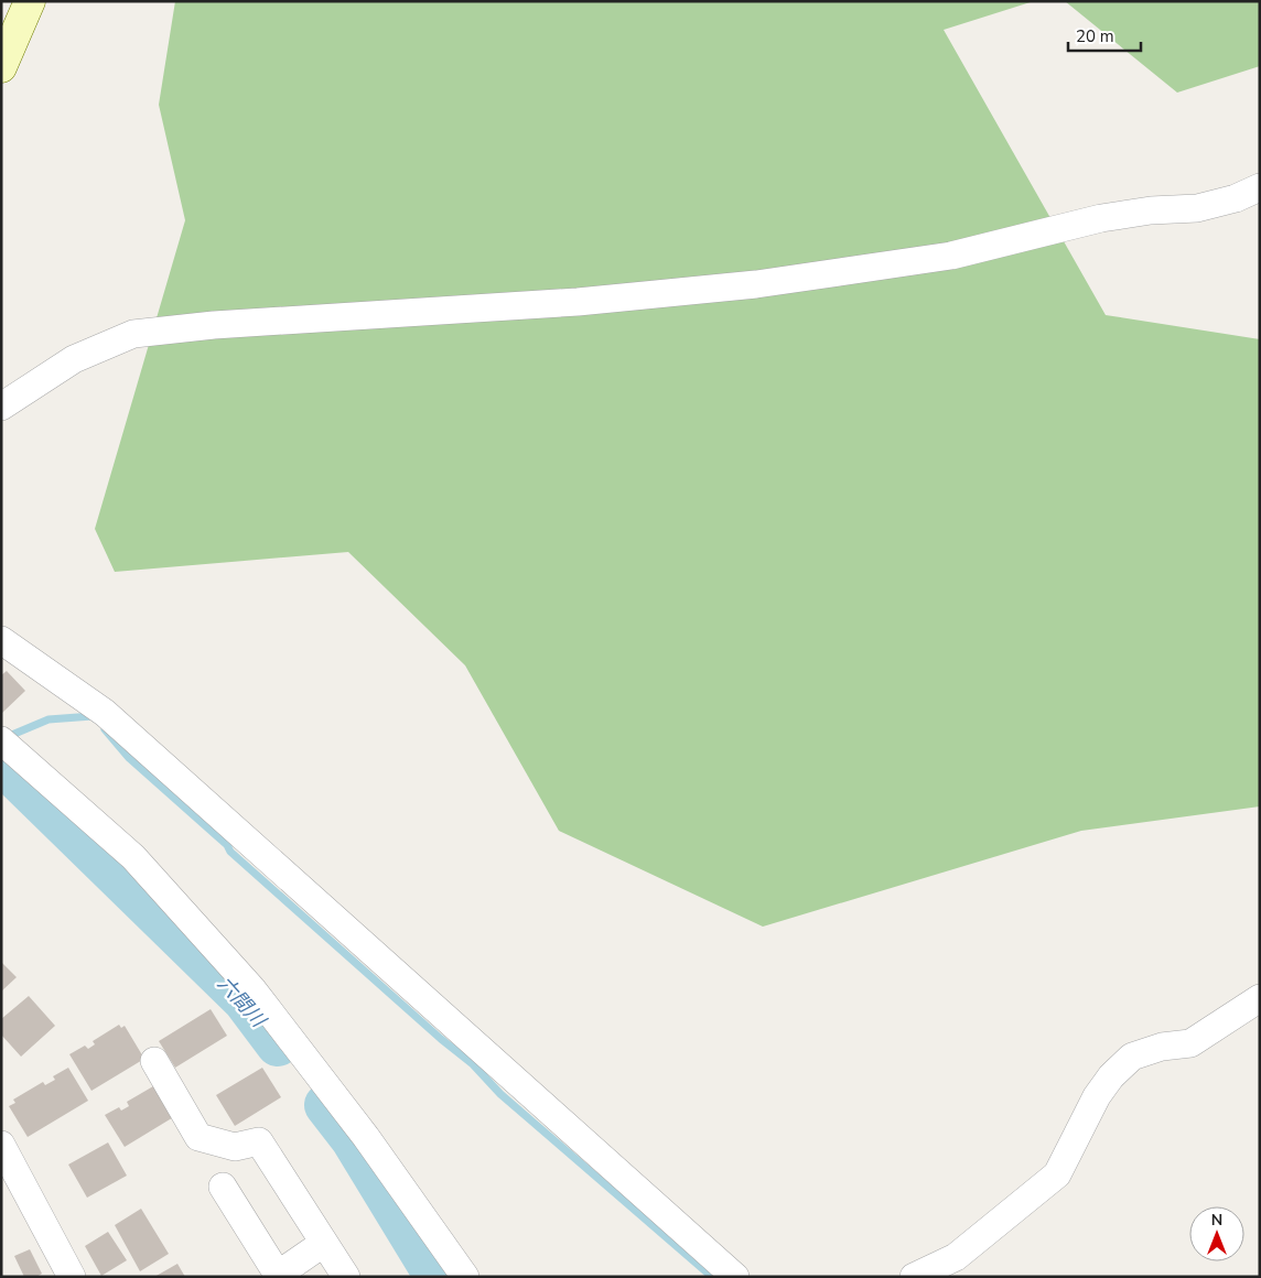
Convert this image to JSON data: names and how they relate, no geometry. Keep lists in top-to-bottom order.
{
  "water": ["六間川"],
  "scale_bar": "20 m",
  "north": "top"
}
